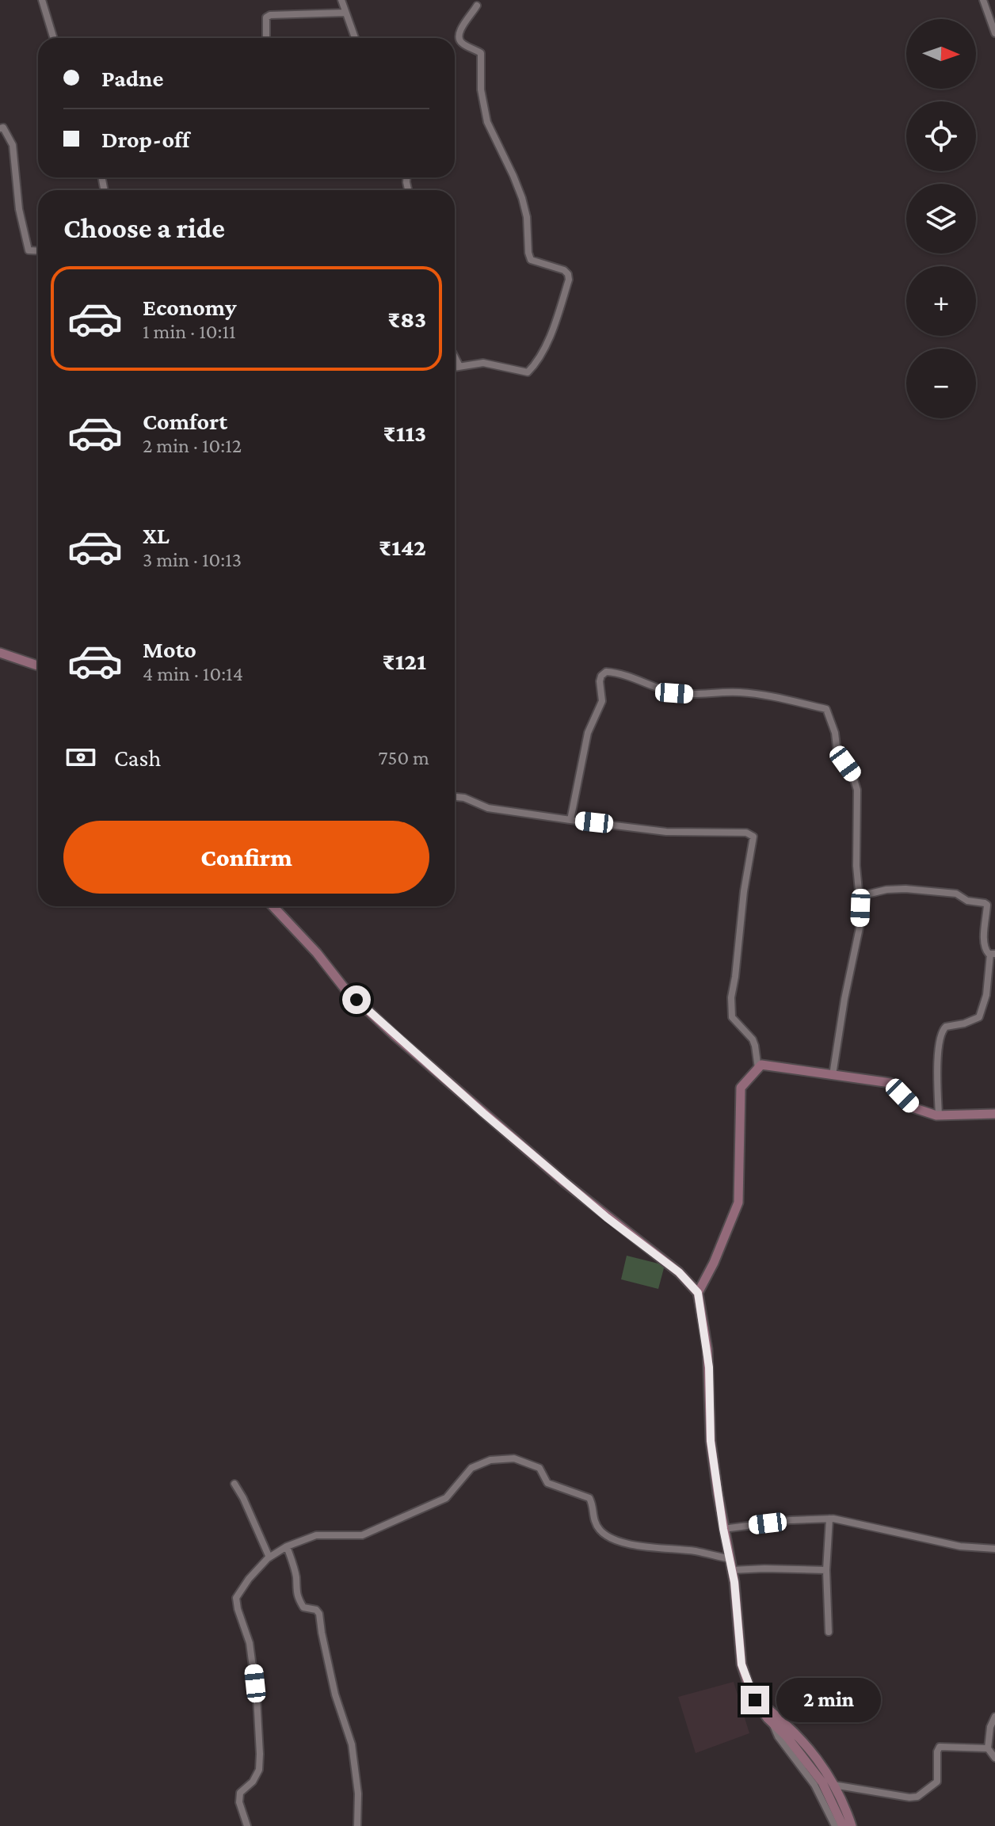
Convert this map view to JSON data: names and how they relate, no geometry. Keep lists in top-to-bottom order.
{
  "north": "right",
  "page": {
    "map_buttons": ["+", "−"],
    "banner": ["Padne", "Drop-off"],
    "heading": "Choose a ride",
    "list": [
      {
        "name": "Economy",
        "note": "1 min · 10:11",
        "value": "₹83"
      },
      {
        "name": "Comfort",
        "note": "2 min · 10:12",
        "value": "₹113"
      },
      {
        "name": "XL",
        "note": "3 min · 10:13",
        "value": "₹142"
      },
      {
        "name": "Moto",
        "note": "4 min · 10:14",
        "value": "₹121"
      }
    ],
    "pay": ["Cash", "750 m"],
    "buttons": "Confirm",
    "bubble": "2 min"
  }
}
